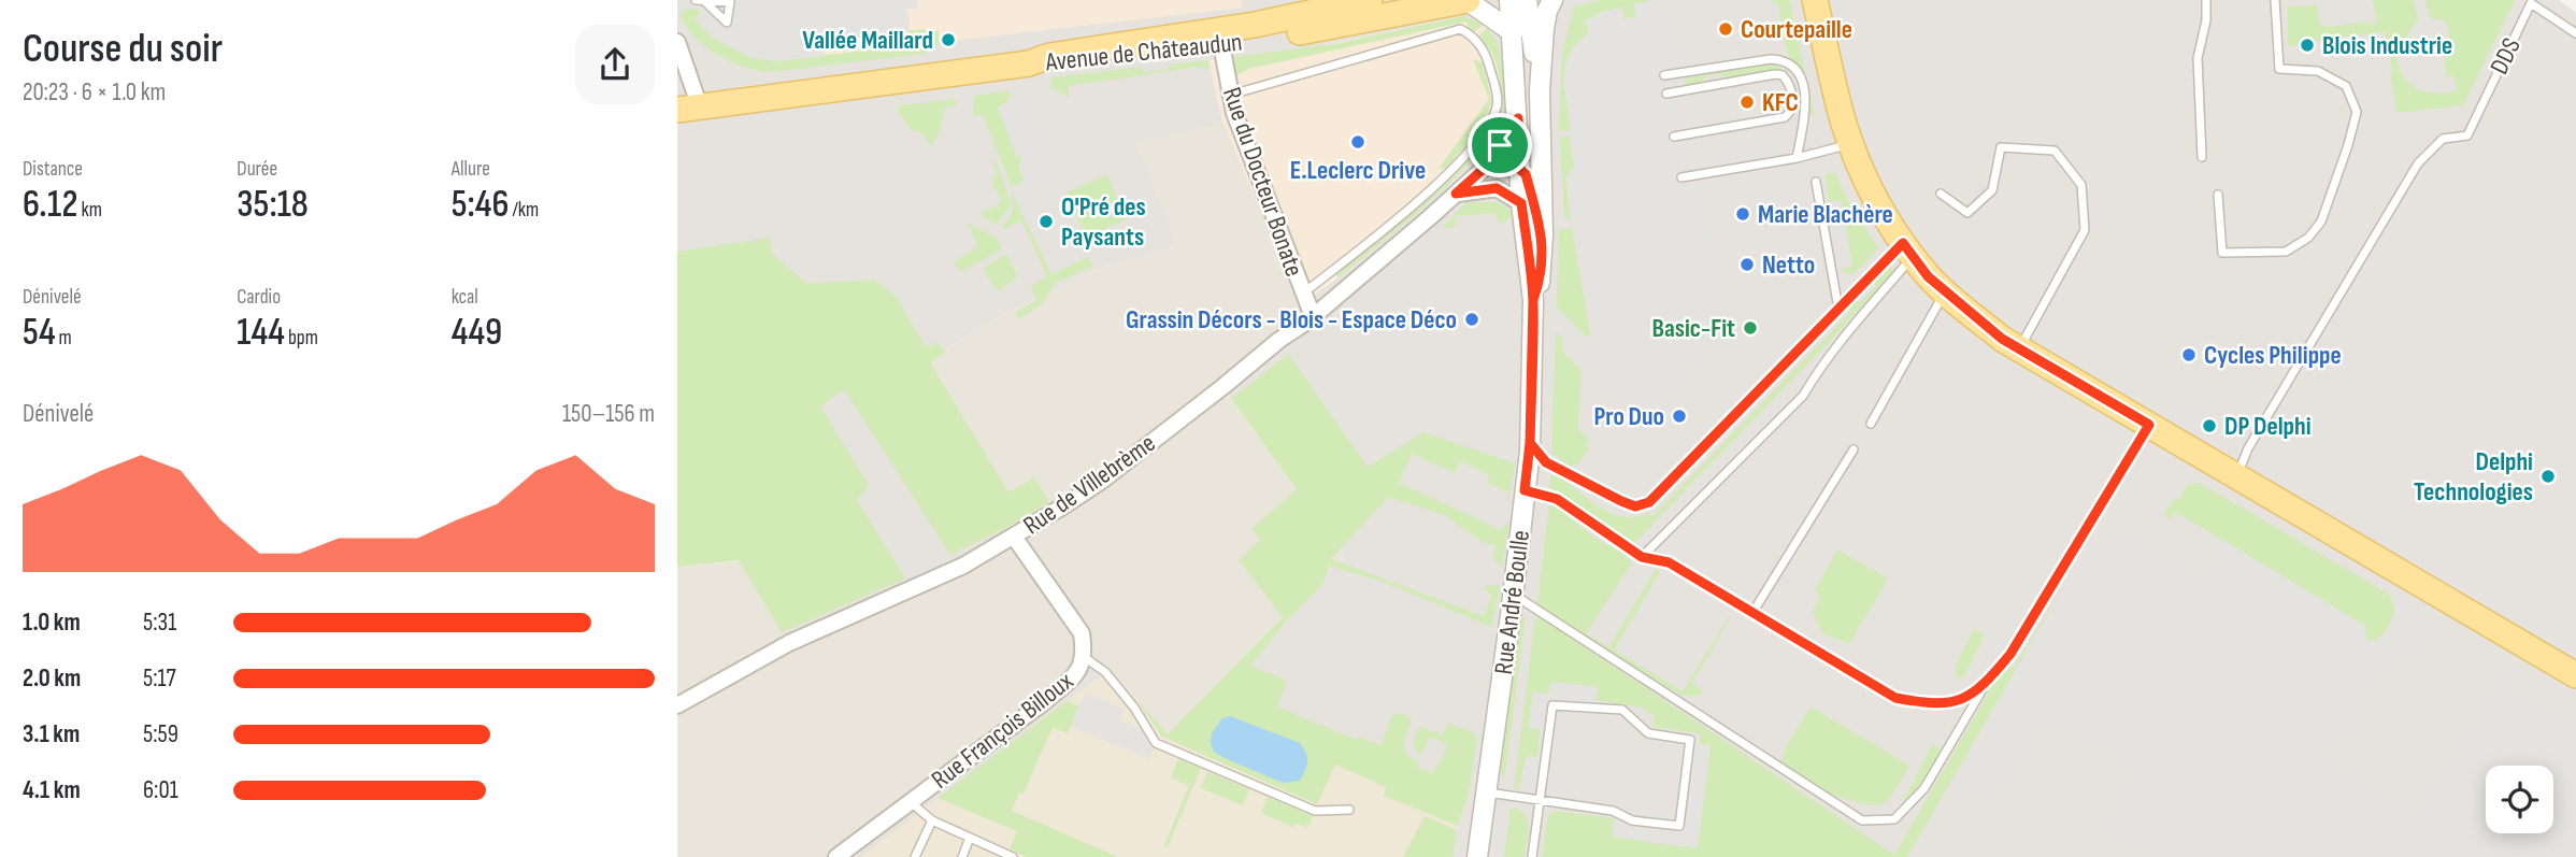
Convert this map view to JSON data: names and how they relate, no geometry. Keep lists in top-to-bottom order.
{
  "streets": {
    "main road": ["Avenue de Châteaudun"],
    "street": [
      "Rue du Docteur Bonate",
      "Rue de Villebrème",
      "Rue André Boulle",
      "Rue François Billoux"
    ],
    "lane": ["DDS"]
  },
  "crossings": [
    ["Avenue de Châteaudun", "Rue du Docteur Bonate"],
    ["Rue du Docteur Bonate", "Rue de Villebrème"],
    ["Rue de Villebrème", "Rue André Boulle"],
    ["Rue de Villebrème", "Rue François Billoux"]
  ],
  "places": [
    "Courtepaille",
    "Vallée Maillard",
    "Blois Industrie",
    "KFC",
    "E.Leclerc Drive",
    "Marie Blachère",
    "O'Pré des Paysants",
    "Netto",
    "Grassin Décors - Blois - Espace Déco",
    "Basic-Fit",
    "Cycles Philippe",
    "Pro Duo",
    "DP Delphi",
    "Delphi Technologies"
  ],
  "page": {
    "heading": ["Course du soir", "20:23 · 6 × 1.0 km"],
    "stats": [
      ["Distance", "6.12 km"],
      ["Durée", "35:18"],
      ["Allure", "5:46 /km"],
      ["Dénivelé", "54 m"],
      ["Cardio", "144 bpm"],
      ["kcal", "449"]
    ],
    "chart": ["Dénivelé", "150–156 m"],
    "list": [
      {
        "name": "1.0 km",
        "note": "5:31"
      },
      {
        "name": "2.0 km",
        "note": "5:17"
      },
      {
        "name": "3.1 km",
        "note": "5:59"
      },
      {
        "name": "4.1 km",
        "note": "6:01"
      }
    ]
  }
}
